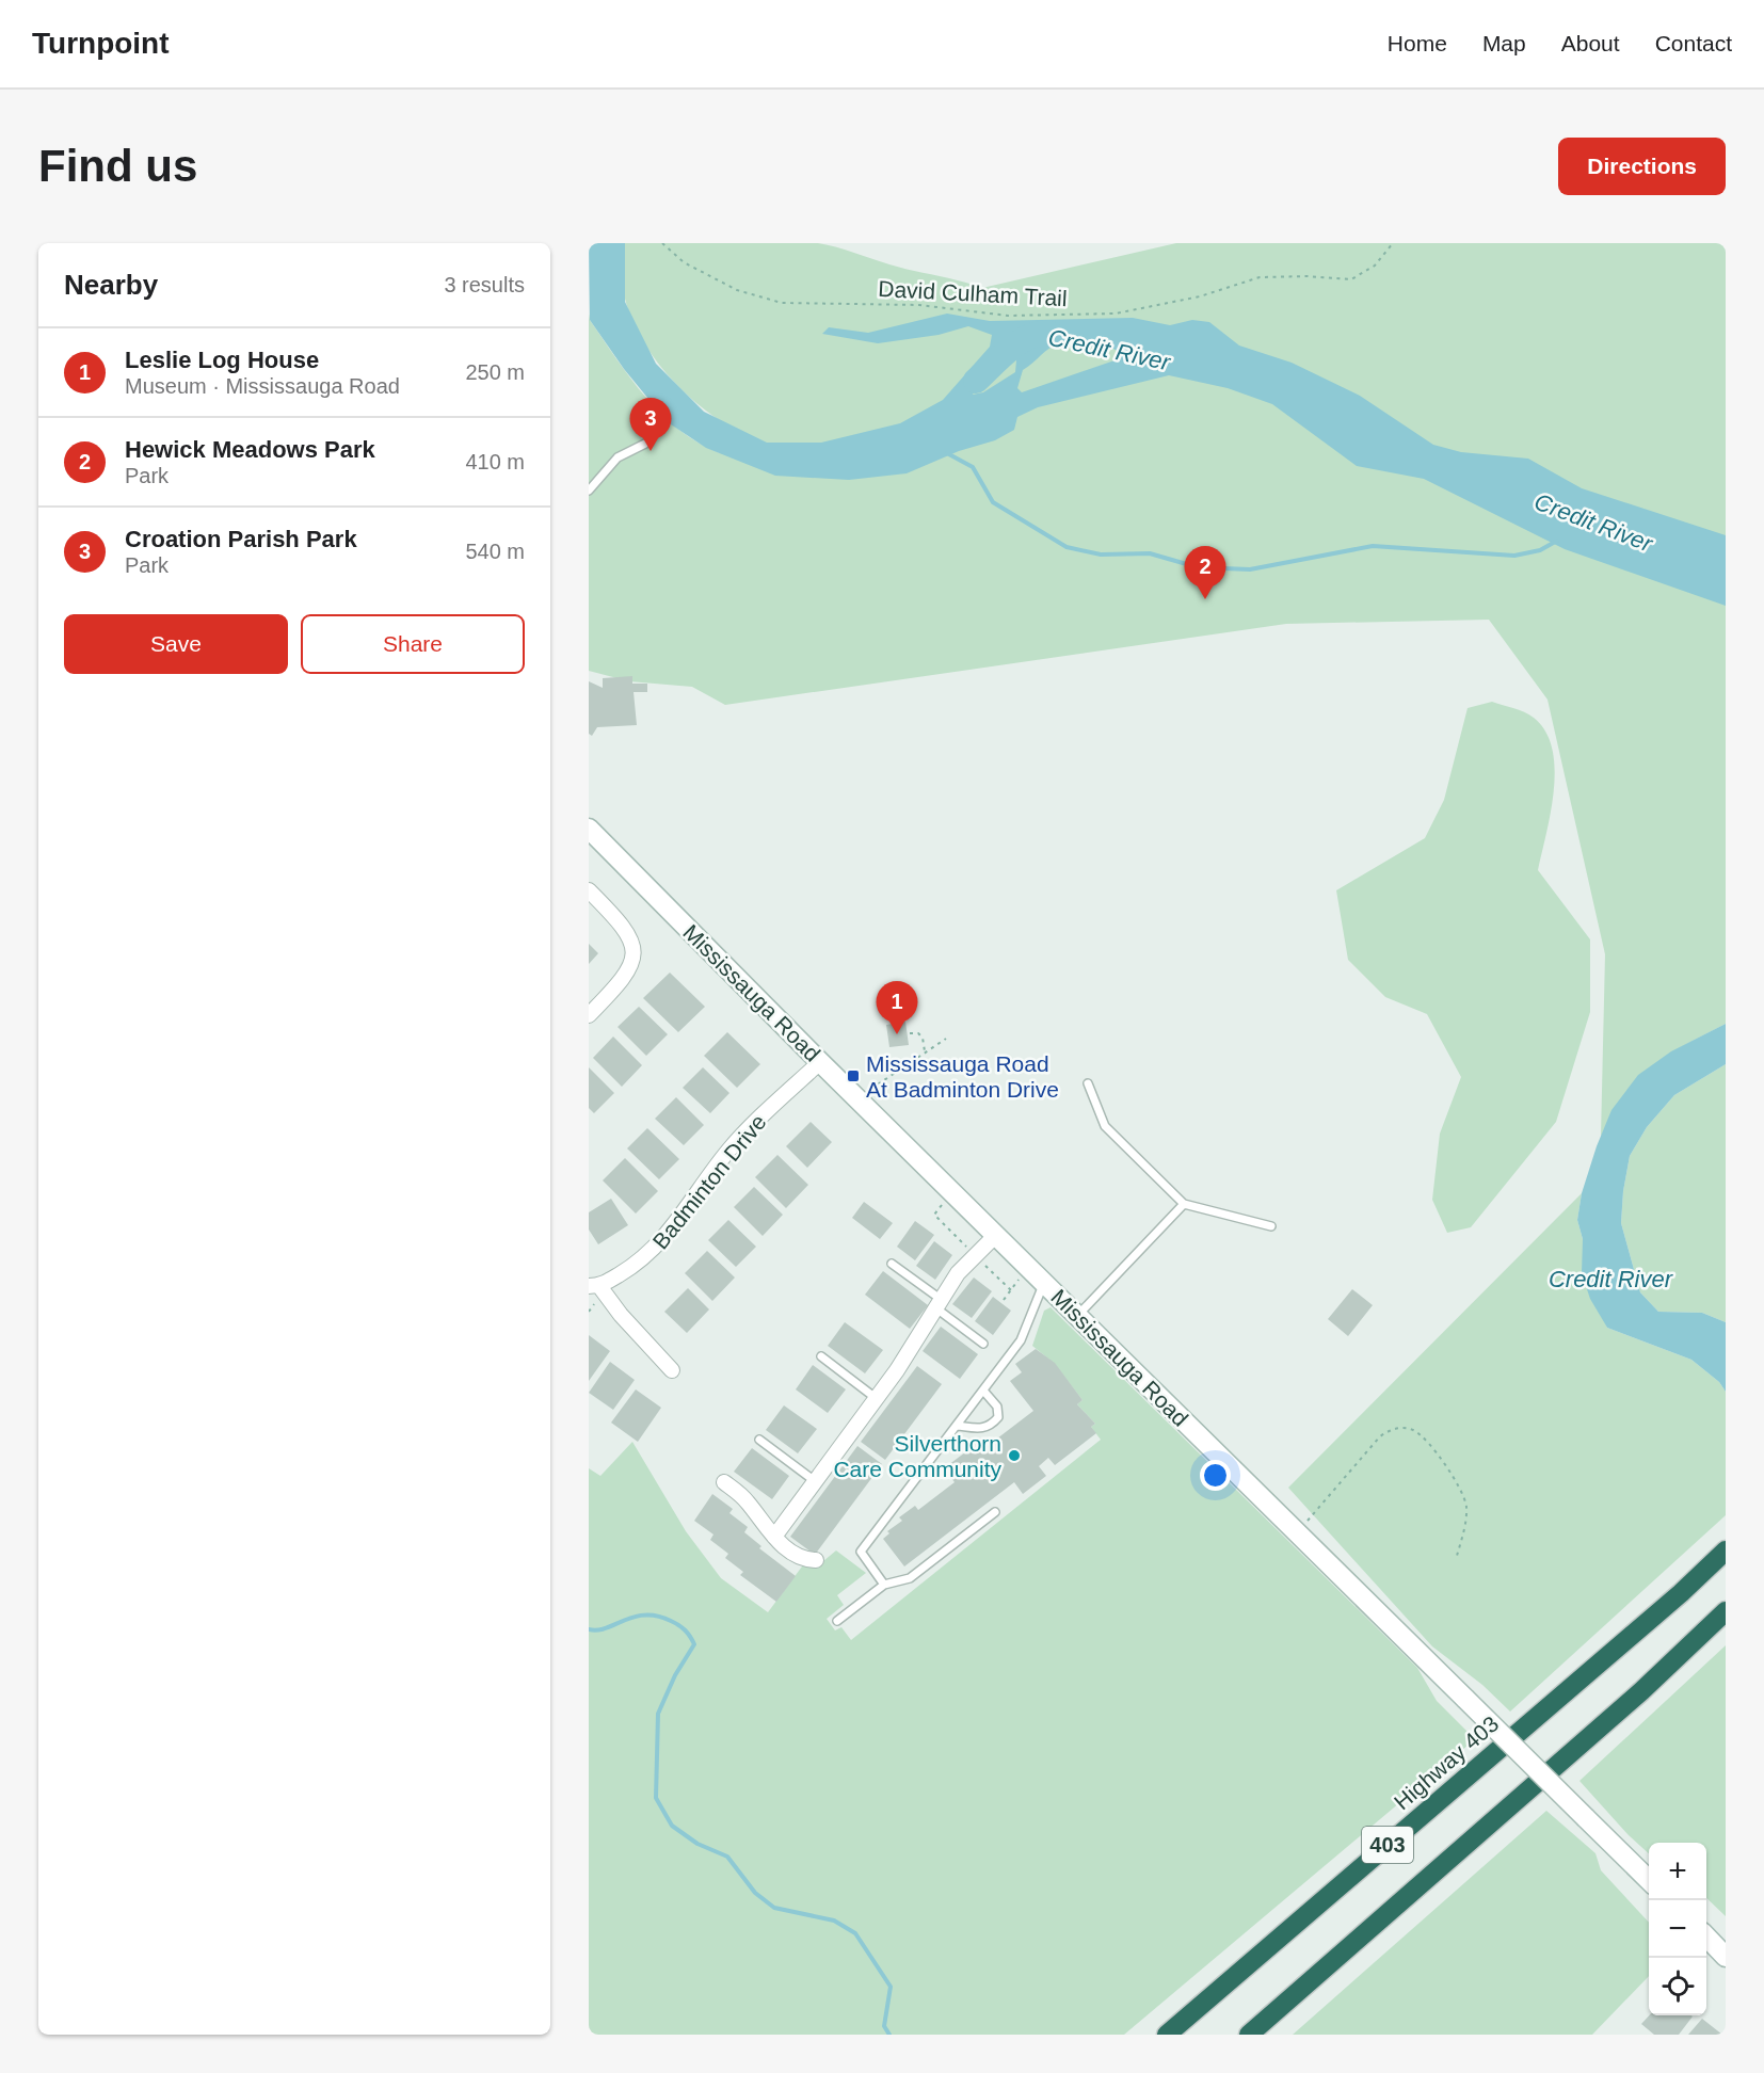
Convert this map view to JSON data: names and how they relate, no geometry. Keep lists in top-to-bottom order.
{
  "streets": {
    "highway": ["Highway 403", "403"],
    "main road": ["Mississauga Road"],
    "street": ["Badminton Drive"],
    "path": ["David Culham Trail"]
  },
  "crossings": [
    ["Mississauga Road", "Badminton Drive"]
  ],
  "water": ["Credit River"],
  "places": {
    "transit": ["Mississauga Road At Badminton Drive"],
    "other": ["Silverthorn Care Community"]
  },
  "page": {
    "header": "Turnpoint",
    "nav": [
      "Home",
      "Map",
      "About",
      "Contact"
    ],
    "buttons": [
      "Directions",
      ["Save", "Share"]
    ],
    "title": "Find us",
    "heading": ["Nearby", "3 results"],
    "list": [
      {
        "mark": "1",
        "name": "Leslie Log House",
        "note": "Museum · Mississauga Road",
        "value": "250 m"
      },
      {
        "mark": "2",
        "name": "Hewick Meadows Park",
        "note": "Park",
        "value": "410 m"
      },
      {
        "mark": "3",
        "name": "Croation Parish Park",
        "note": "Park",
        "value": "540 m"
      }
    ],
    "pins": ["3", "2", "1"],
    "map_buttons": ["+", "−"]
  }
}
